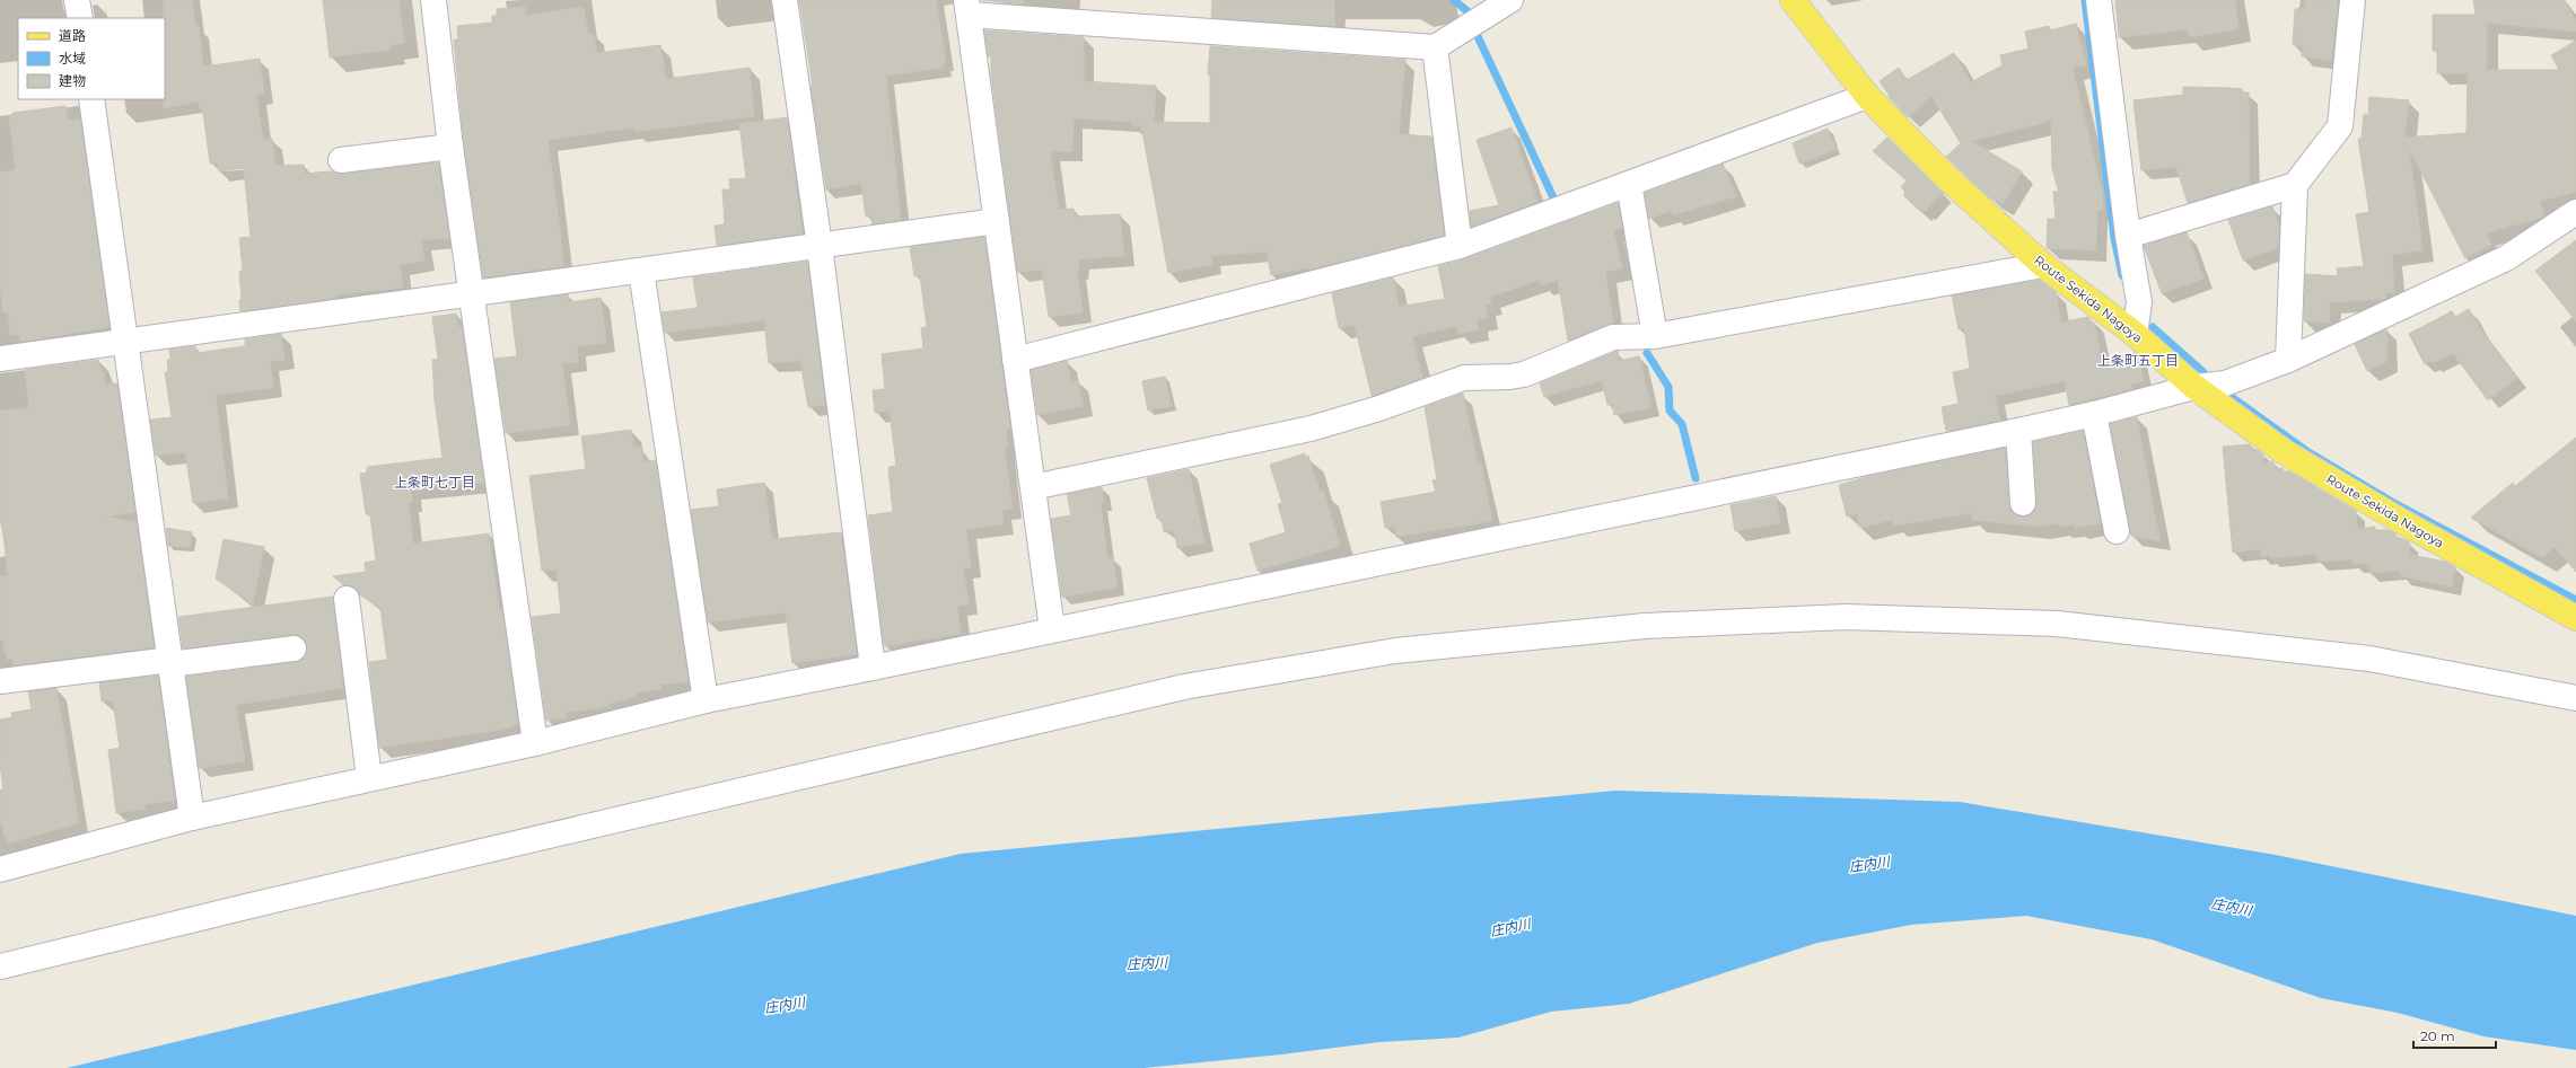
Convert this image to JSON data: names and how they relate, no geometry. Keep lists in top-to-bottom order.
{
  "streets": {
    "main road": ["Route Sekida Nagoya"]
  },
  "districts": ["上条町五丁目", "上条町七丁目"],
  "water": ["庄内川"],
  "legend": ["道路", "水域", "建物"],
  "scale_bar": "20 m"
}
